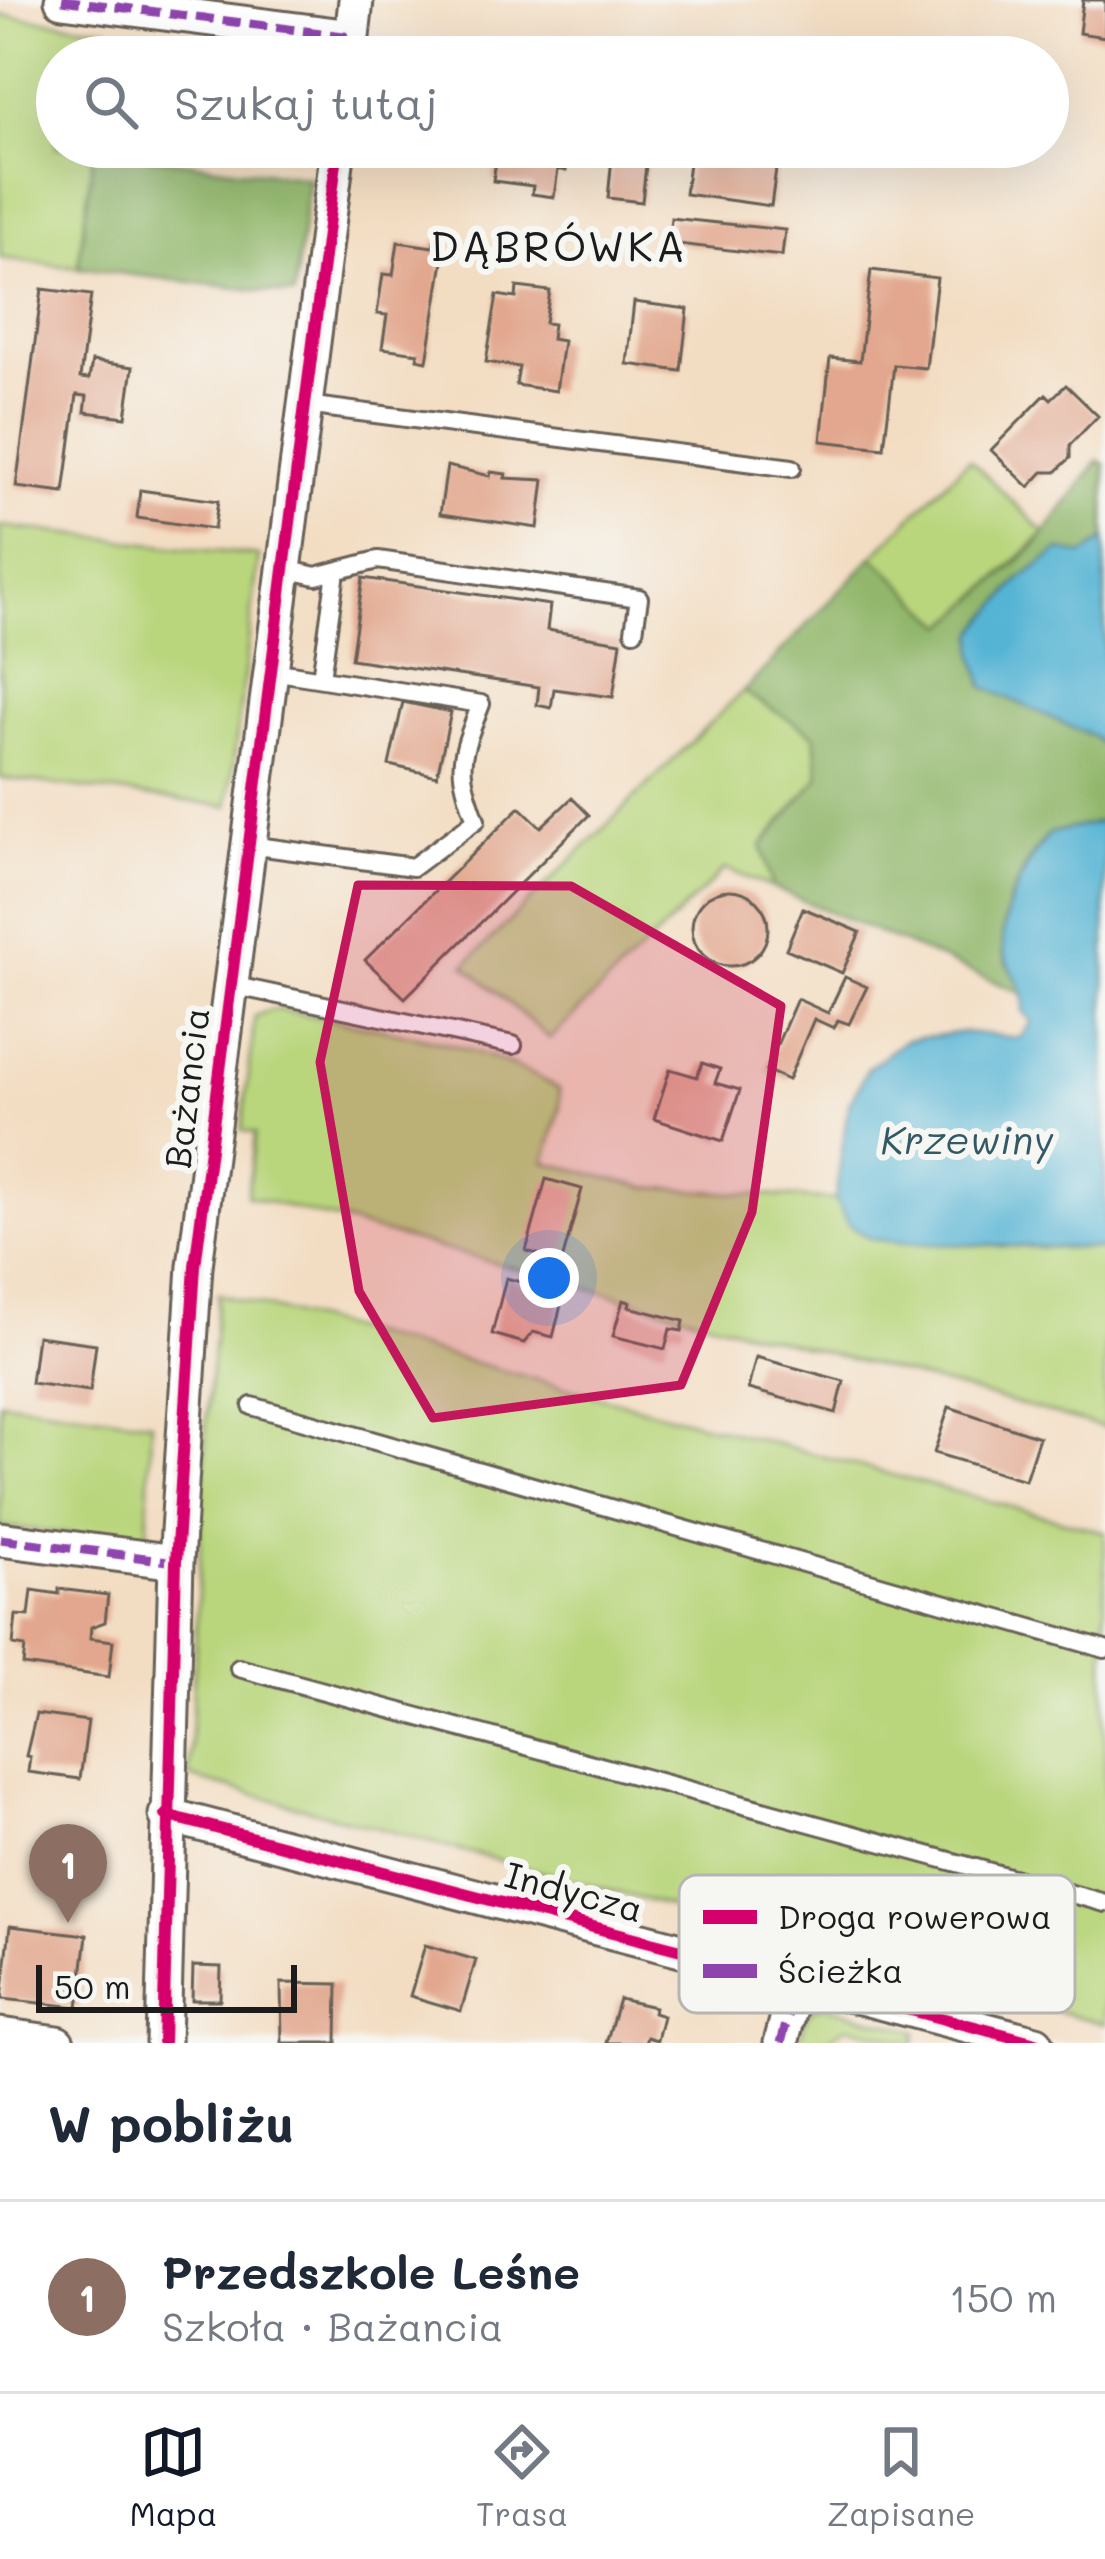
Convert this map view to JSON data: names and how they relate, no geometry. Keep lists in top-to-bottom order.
{
  "streets": {
    "street": ["Bażancia", "Indycza"]
  },
  "crossings": [
    ["Bażancia", "Indycza"]
  ],
  "districts": ["DĄBRÓWKA"],
  "water": ["Krzewiny"],
  "legend": ["Droga rowerowa", "Ścieżka"],
  "scale_bar": "50 m",
  "page": {
    "search": "Szukaj tutaj",
    "pins": "1",
    "scale": "50 m",
    "heading": "W pobliżu",
    "list": [
      {
        "mark": "1",
        "name": "Przedszkole Leśne",
        "note": "Szkoła · Bażancia",
        "value": "150 m"
      }
    ],
    "nav": ["Mapa", "Trasa", "Zapisane"]
  }
}
